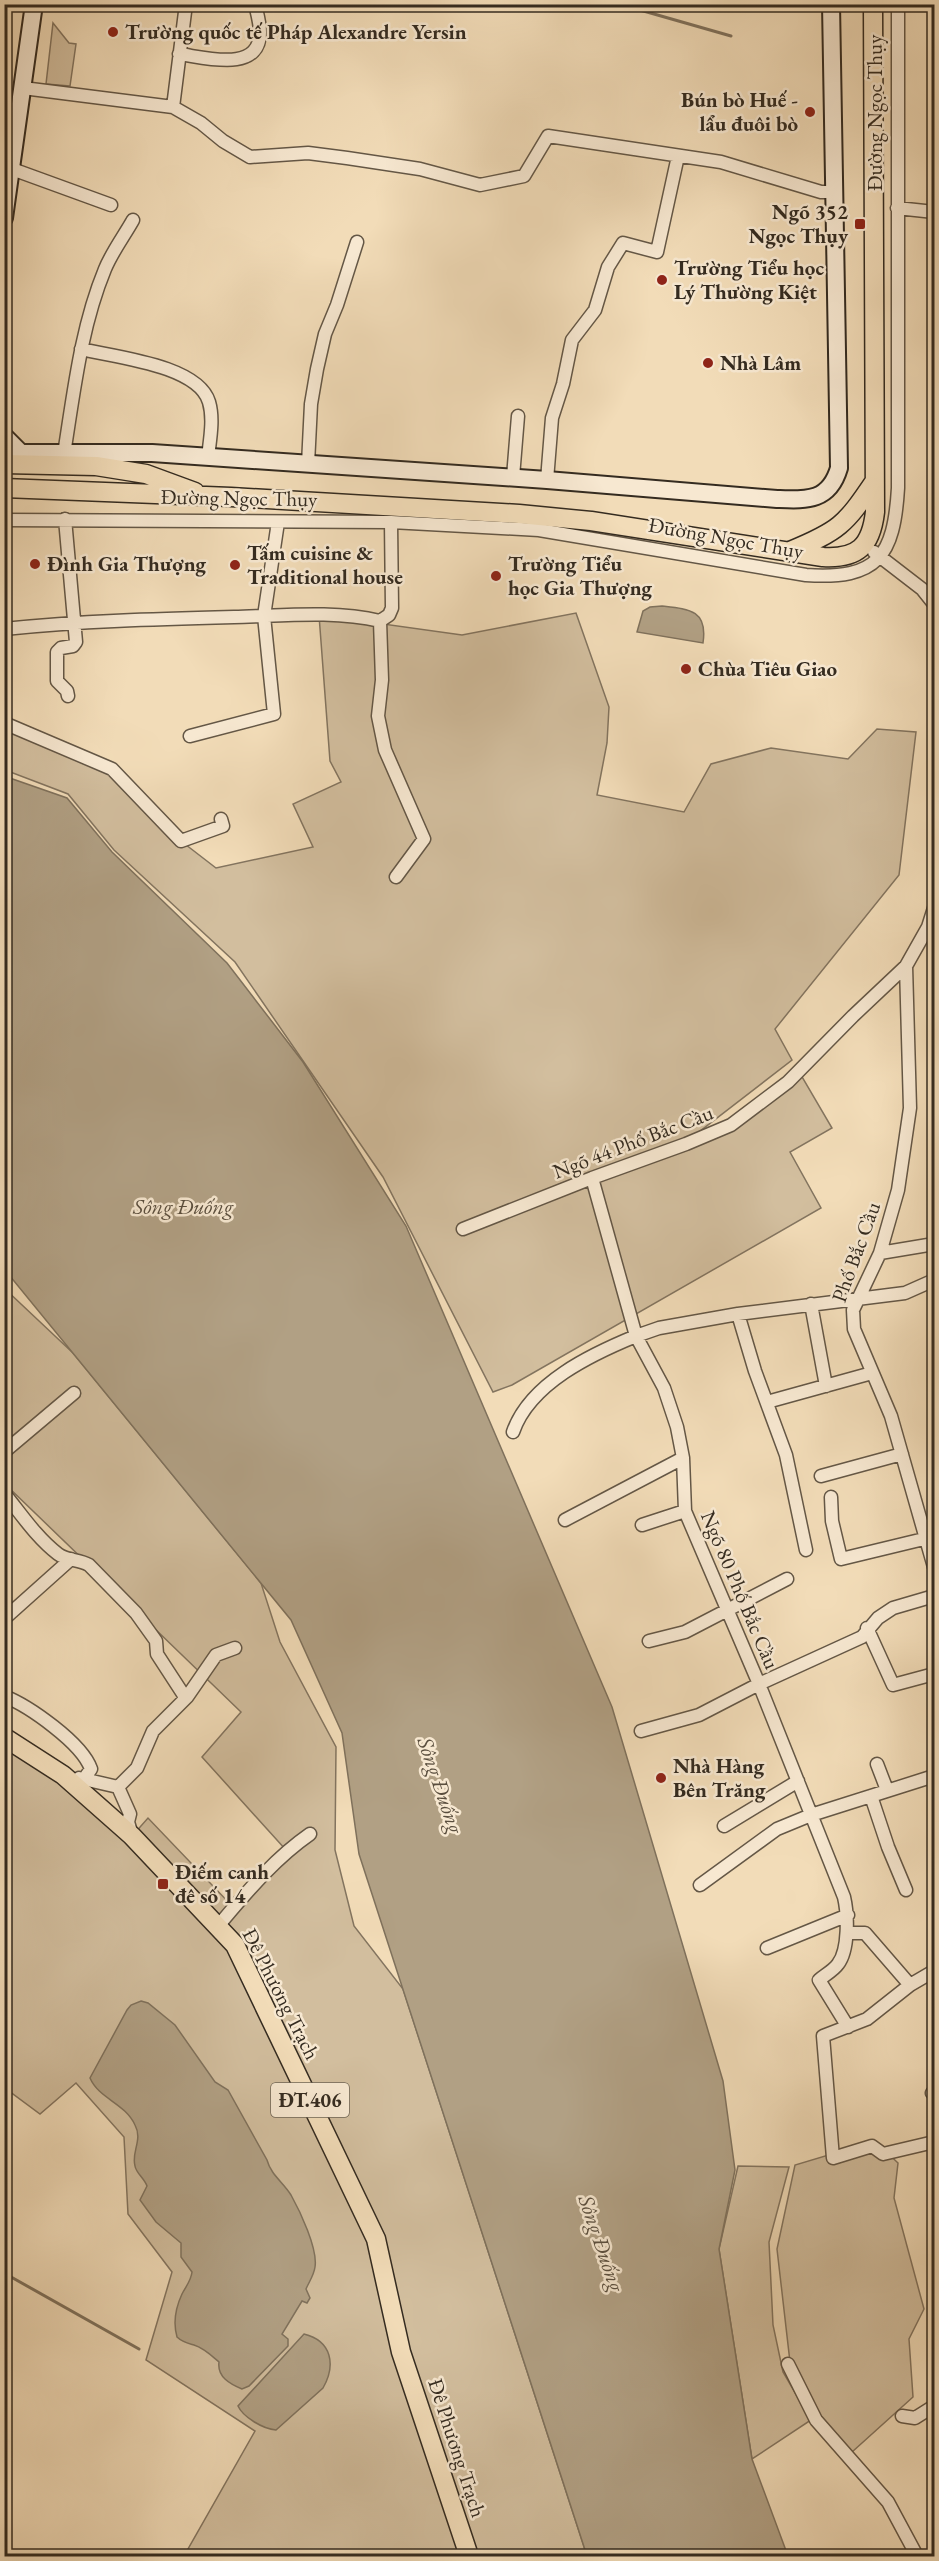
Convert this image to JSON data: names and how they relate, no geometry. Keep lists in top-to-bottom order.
{
  "streets": {
    "main road": ["Đường Ngọc Thụy", "Đê Phương Trạch", "ĐT.406"],
    "street": ["Ngõ 44 Phố Bắc Cầu", "Phố Bắc Cầu", "Ngõ 80 Phố Bắc Cầu"]
  },
  "crossings": [
    ["Ngõ 44 Phố Bắc Cầu", "Phố Bắc Cầu"],
    ["Ngõ 44 Phố Bắc Cầu", "Ngõ 80 Phố Bắc Cầu"]
  ],
  "water": ["Sông Đuống"],
  "places": {
    "other": [
      "Trường quốc tế Pháp Alexandre Yersin",
      "Bún bò Huế - lẩu đuôi bò",
      "Trường Tiểu học Lý Thường Kiệt",
      "Nhà Lâm",
      "Đình Gia Thượng",
      "Tấm cuisine & Traditional house",
      "Trường Tiểu học Gia Thượng",
      "Chùa Tiêu Giao",
      "Nhà Hàng Bên Trăng"
    ],
    "transit": ["Ngõ 352 Ngọc Thụy", "Điếm canh đê số 14"]
  }
}
